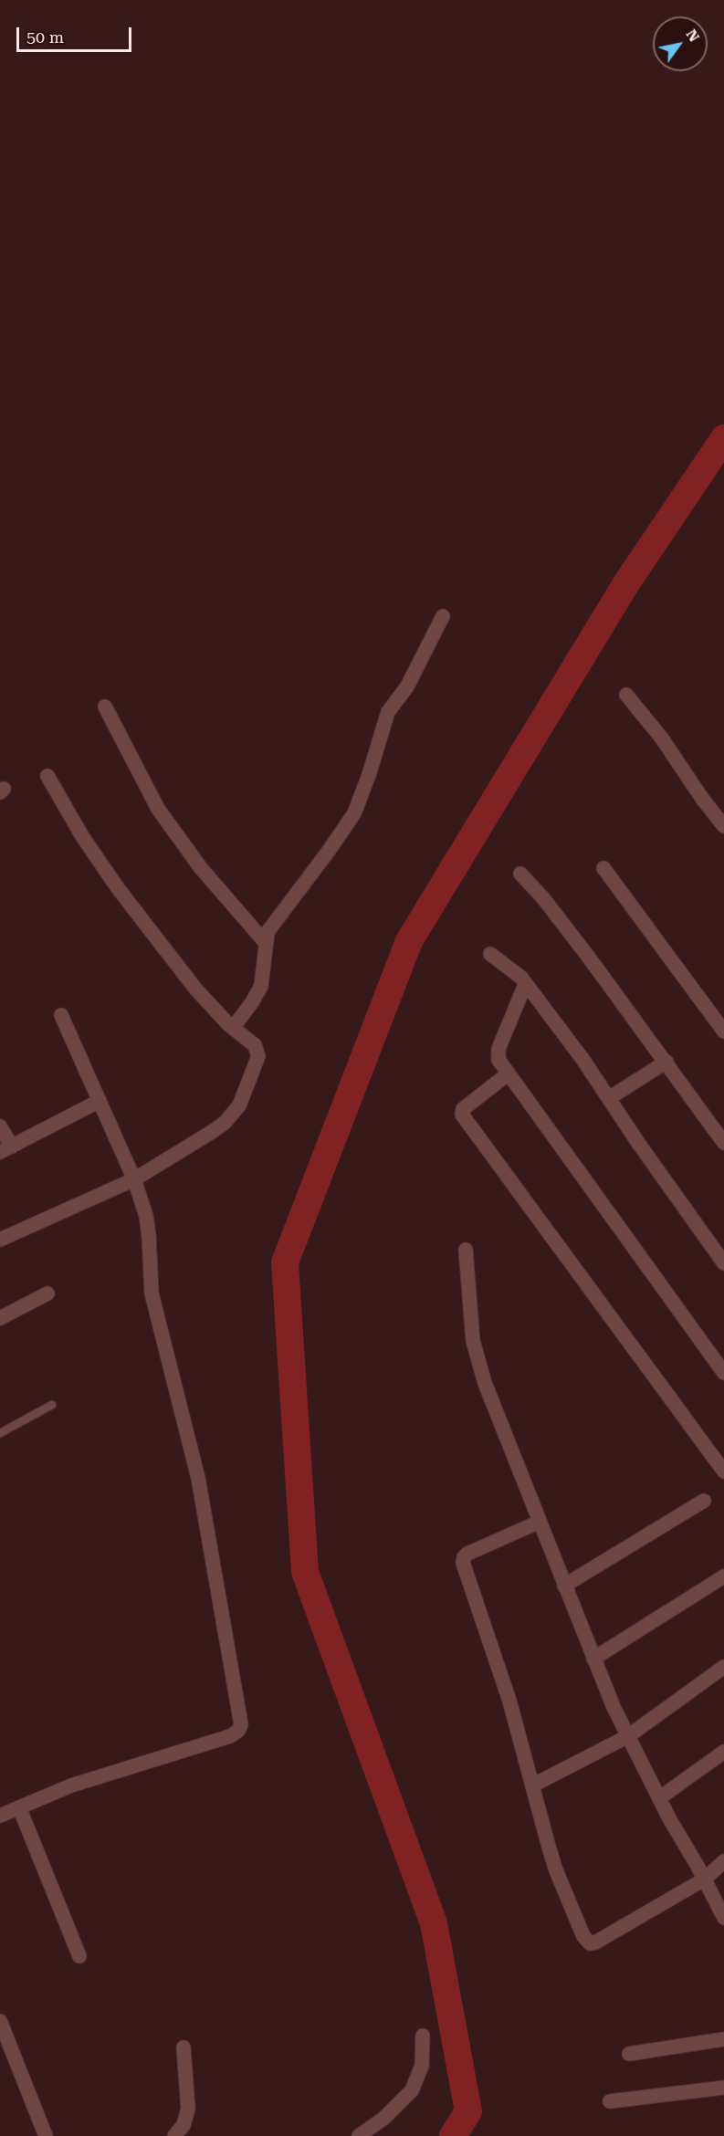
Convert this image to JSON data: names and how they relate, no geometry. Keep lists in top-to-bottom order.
{
  "scale_bar": "50 m",
  "north": "top right"
}
